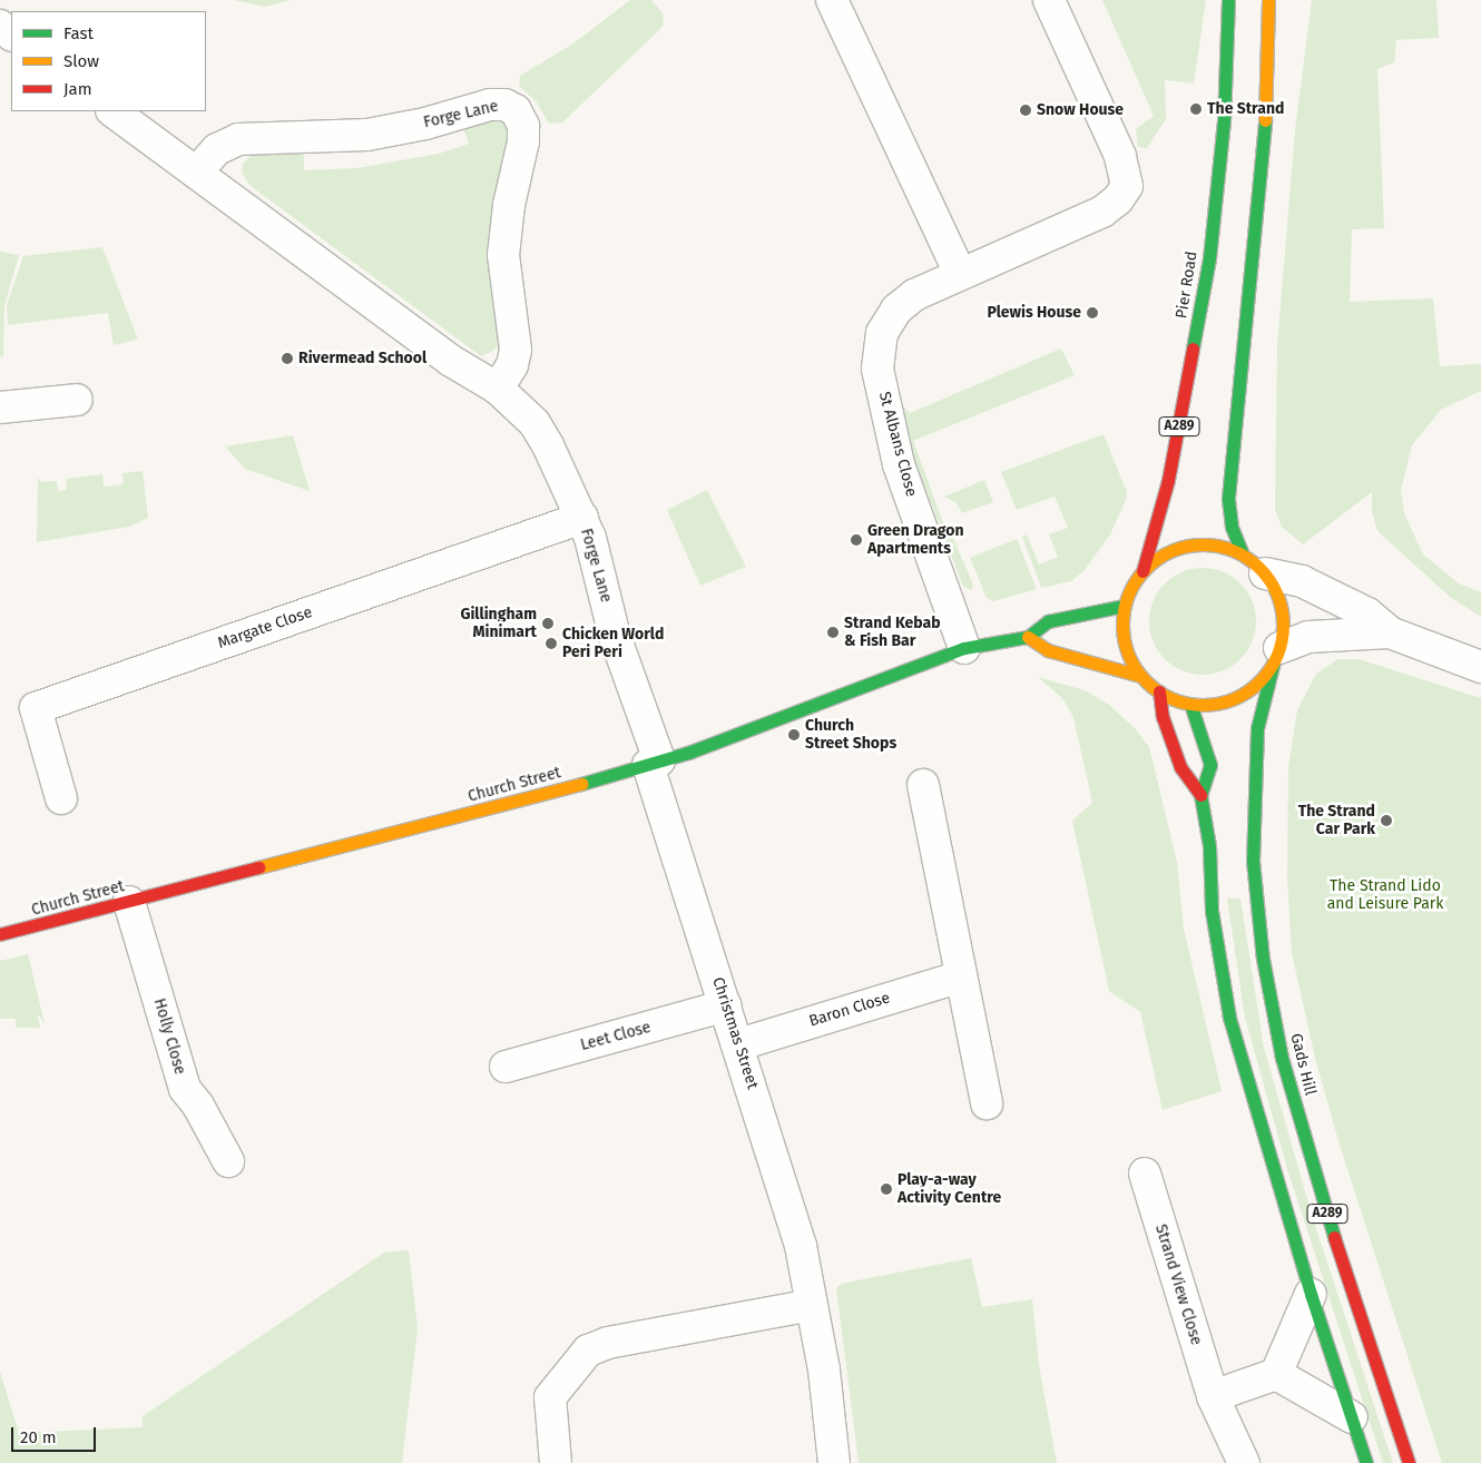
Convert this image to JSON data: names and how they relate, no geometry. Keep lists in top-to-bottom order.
{
  "streets": {
    "main road": [
      "Pier Road",
      "A289",
      "Church Street",
      "Gads Hill"
    ],
    "street": [
      "Forge Lane",
      "St Albans Close",
      "Margate Close",
      "Baron Close",
      "Christmas Street",
      "Holly Close",
      "Leet Close",
      "Strand View Close"
    ]
  },
  "crossings": [
    ["Forge Lane", "Margate Close"],
    ["Forge Lane", "Church Street"],
    ["Forge Lane", "Christmas Street"],
    ["Pier Road", "A289"],
    ["Pier Road", "Church Street"],
    ["Pier Road", "Gads Hill"],
    ["A289", "Church Street"],
    ["A289", "Gads Hill"],
    ["St Albans Close", "Church Street"],
    ["Church Street", "Christmas Street"],
    ["Church Street", "Holly Close"],
    ["Church Street", "Gads Hill"],
    ["Baron Close", "Christmas Street"],
    ["Christmas Street", "Leet Close"]
  ],
  "parks": ["The Strand Lido and Leisure Park"],
  "places": [
    "The Strand",
    "Snow House",
    "Plewis House",
    "Rivermead School",
    "Green Dragon Apartments",
    "Gillingham Minimart",
    "Strand Kebab & Fish Bar",
    "Chicken World Peri Peri",
    "Church Street Shops",
    "The Strand Car Park",
    "Play-a-way Activity Centre"
  ],
  "legend": ["Fast", "Slow", "Jam"],
  "scale_bar": "20 m"
}
